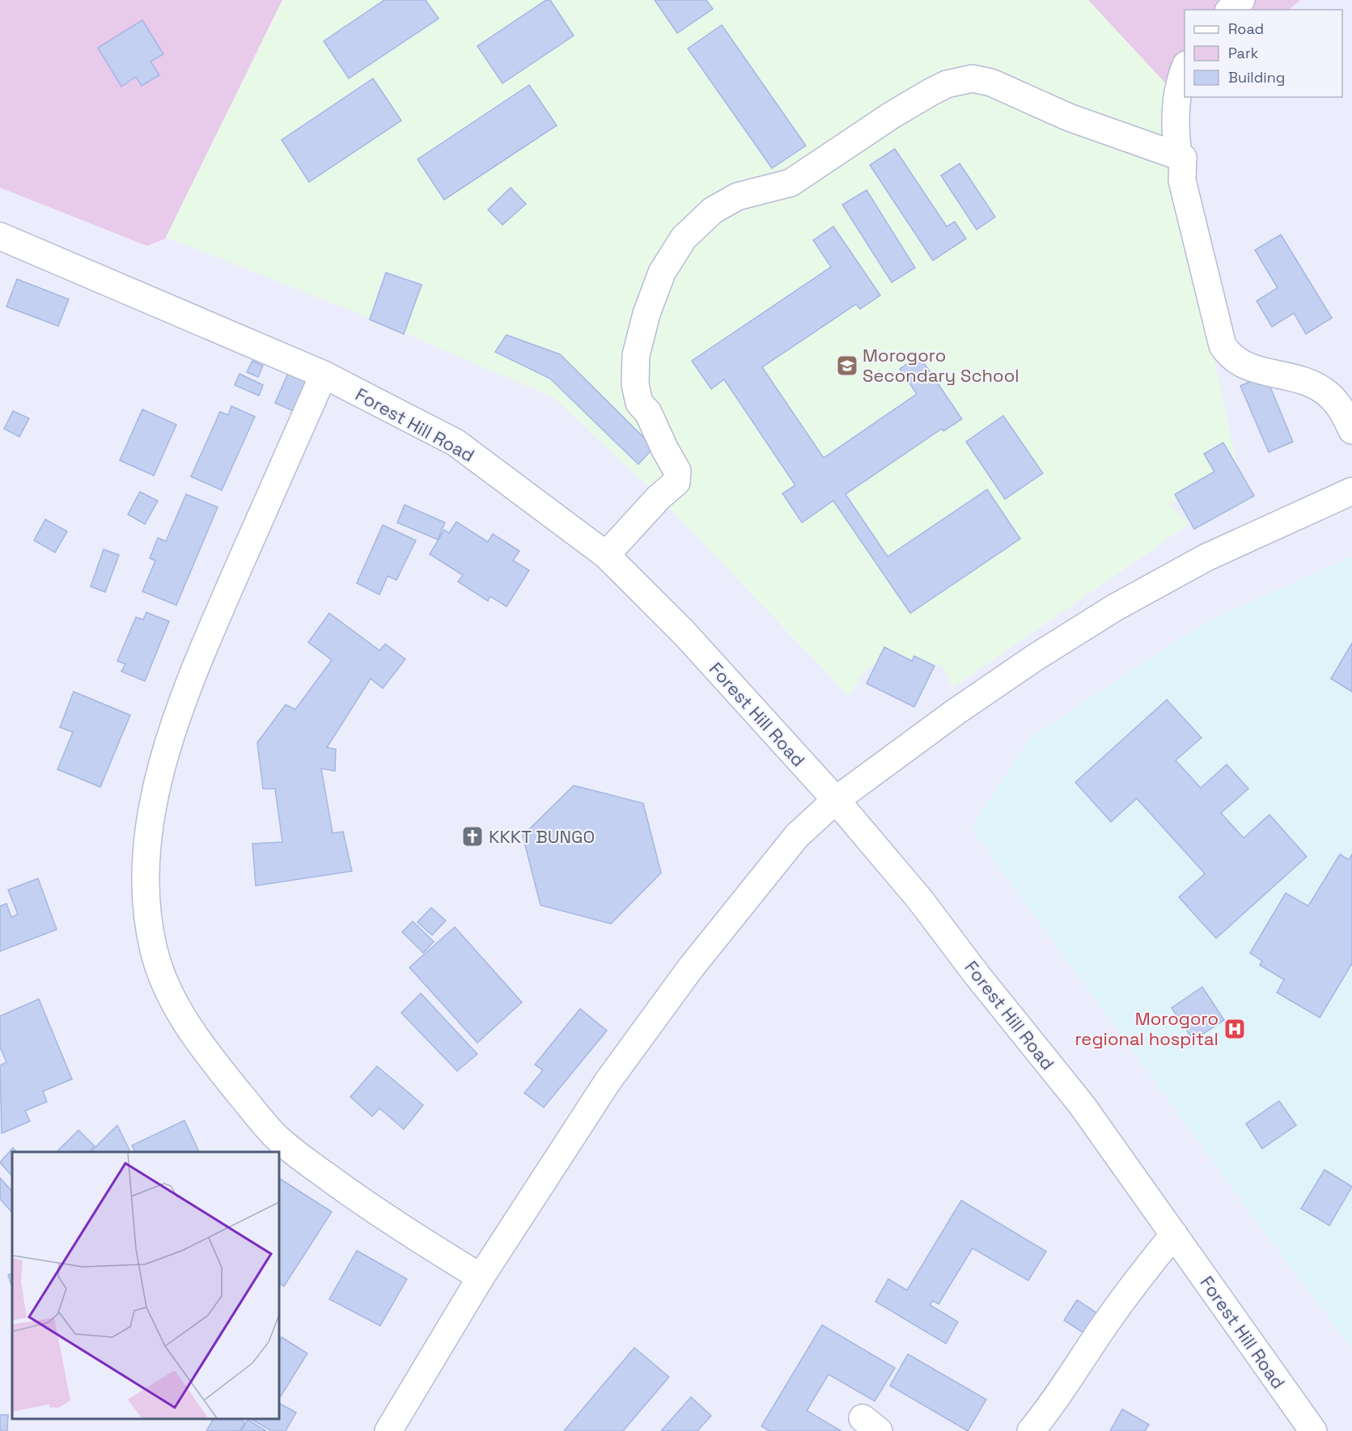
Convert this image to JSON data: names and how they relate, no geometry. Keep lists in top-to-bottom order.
{
  "streets": {
    "street": ["Forest Hill Road"]
  },
  "places": {
    "school or university": ["Morogoro Secondary School"],
    "church": ["KKKT BUNGO"],
    "hospital": ["Morogoro regional hospital"]
  },
  "legend": ["Road", "Park", "Building"]
}
